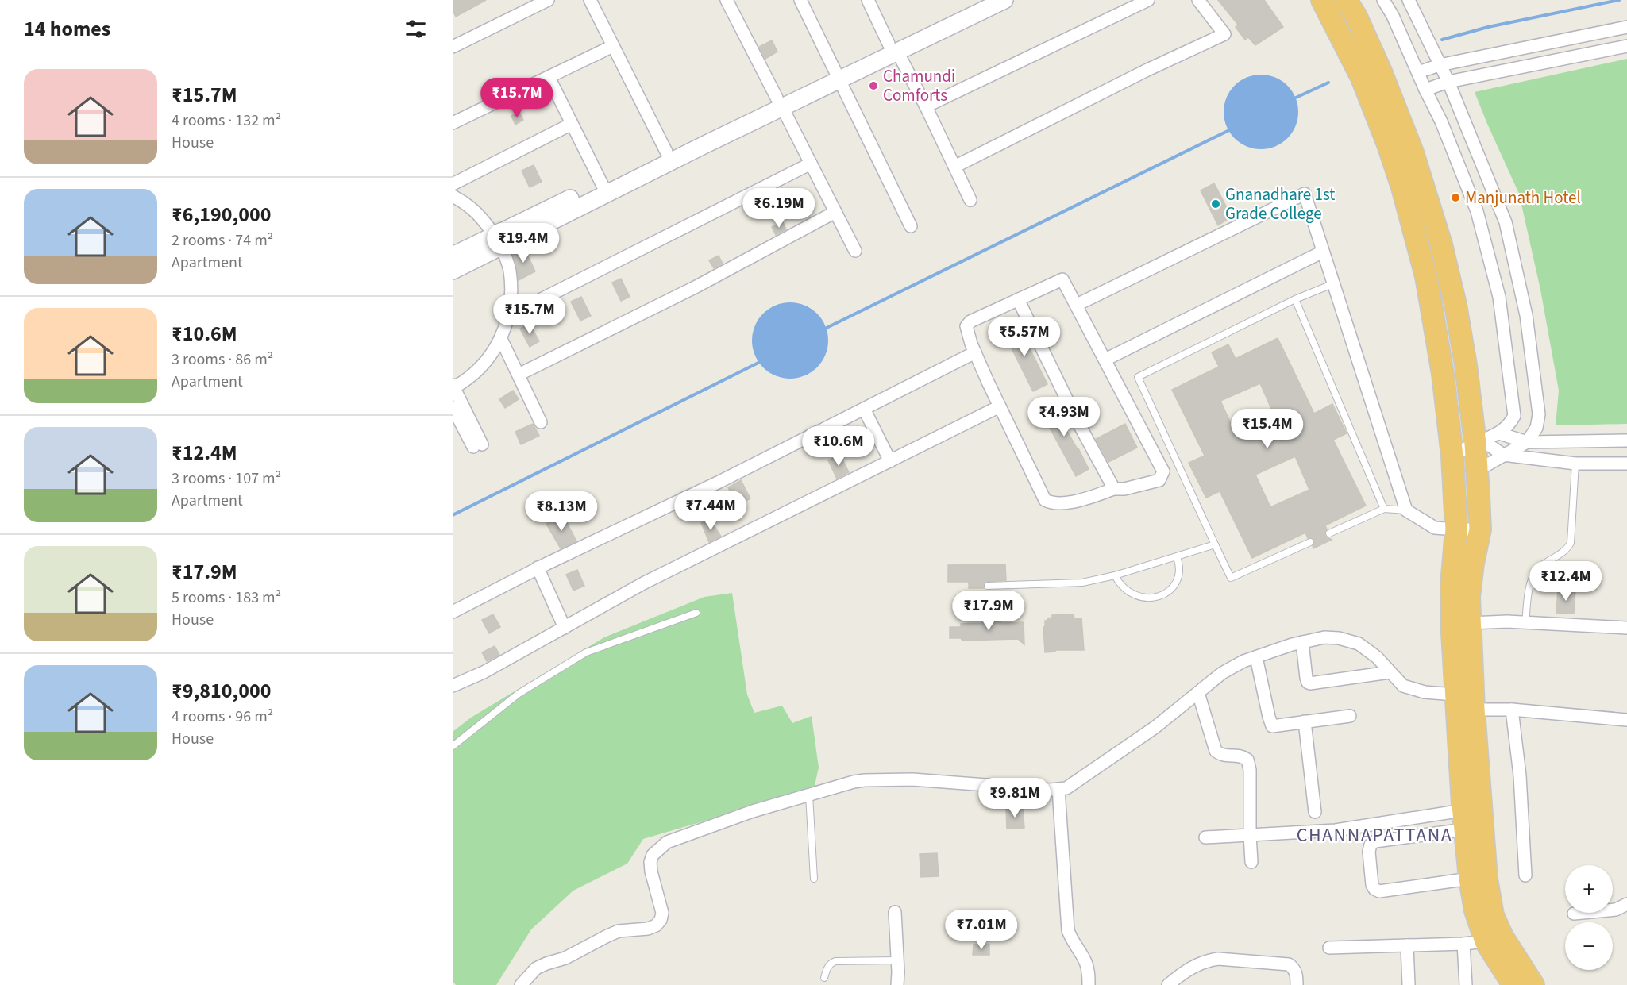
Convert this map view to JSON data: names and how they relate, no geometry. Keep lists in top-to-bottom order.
{
  "districts": ["CHANNAPATTANA"],
  "places": ["Chamundi Comforts", "Manjunath Hotel", "Gnanadhare 1st Grade College"],
  "page": {
    "heading": "14 homes",
    "list": [
      {
        "name": "₹15.7M",
        "note": "4 rooms · 132 m² · House"
      },
      {
        "name": "₹6,190,000",
        "note": "2 rooms · 74 m² · Apartment"
      },
      {
        "name": "₹10.6M",
        "note": "3 rooms · 86 m² · Apartment"
      },
      {
        "name": "₹12.4M",
        "note": "3 rooms · 107 m² · Apartment"
      },
      {
        "name": "₹17.9M",
        "note": "5 rooms · 183 m² · House"
      },
      {
        "name": "₹9,810,000",
        "note": "4 rooms · 96 m² · House"
      }
    ],
    "price": [
      "₹15.7M",
      "₹6.19M",
      "₹19.4M",
      "₹15.7M",
      "₹5.57M",
      "₹4.93M",
      "₹15.4M",
      "₹10.6M",
      "₹7.44M",
      "₹8.13M",
      "₹12.4M",
      "₹17.9M",
      "₹9.81M",
      "₹7.01M"
    ],
    "map_buttons": ["+", "−"]
  }
}
